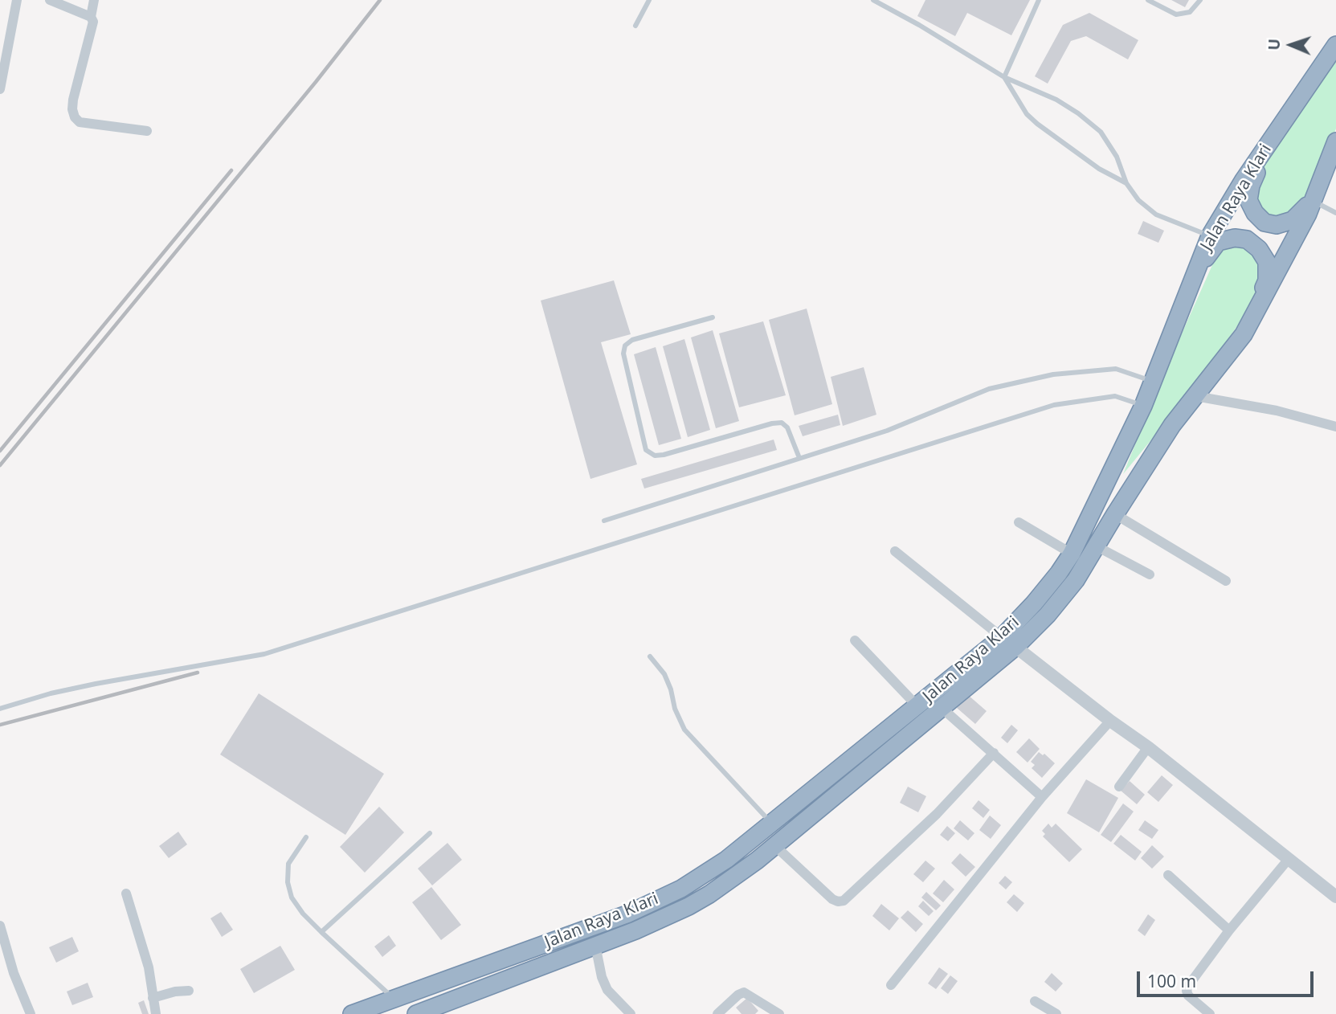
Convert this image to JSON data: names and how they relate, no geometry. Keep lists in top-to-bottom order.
{
  "streets": {
    "highway": ["Jalan Raya Klari"]
  },
  "scale_bar": "100 m",
  "north": "left"
}
